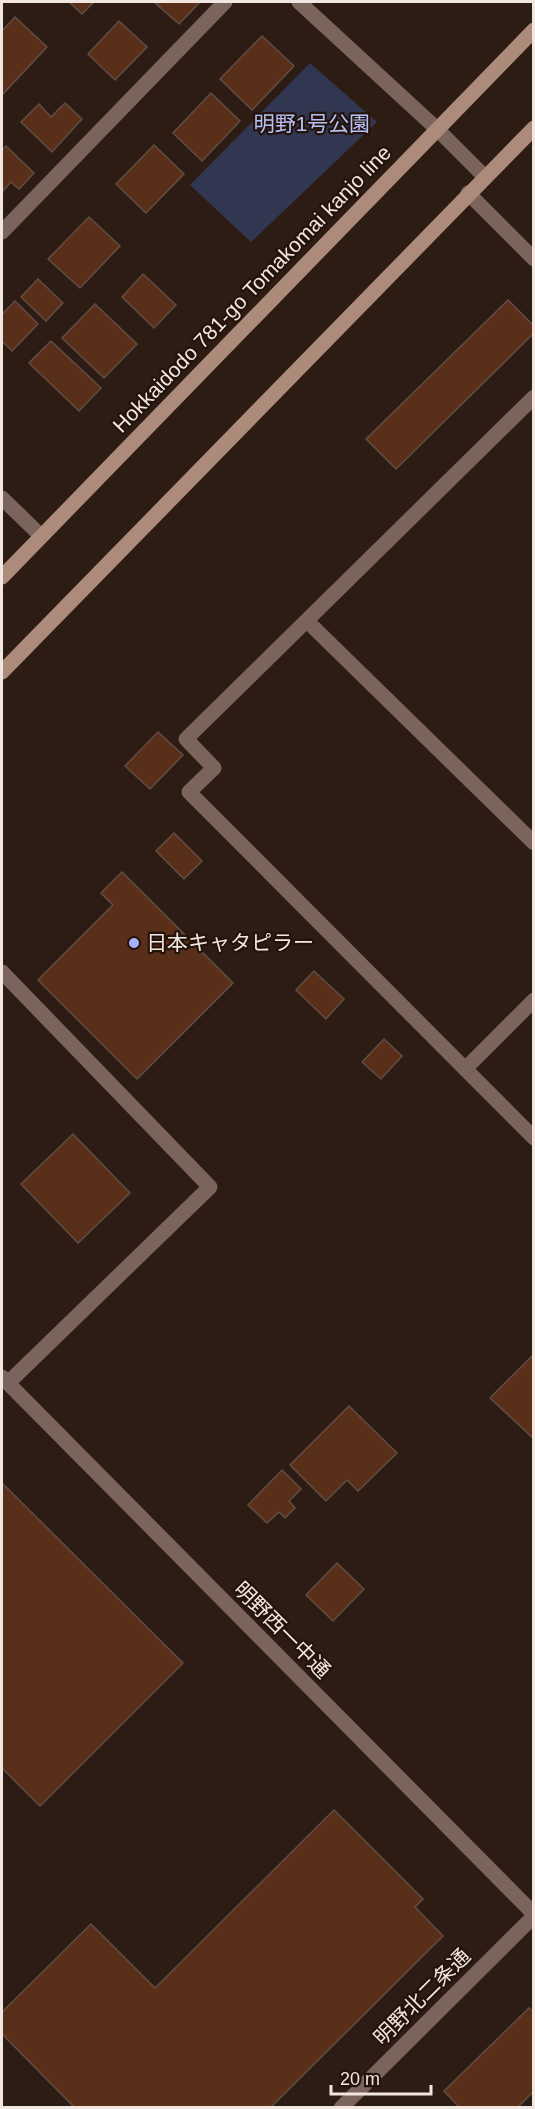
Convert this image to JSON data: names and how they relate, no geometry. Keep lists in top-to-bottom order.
{
  "streets": {
    "main road": ["Hokkaidodo 781-go Tomakomai kanjo line"],
    "street": ["明野西一中通", "明野北二条通"]
  },
  "crossings": [
    ["明野西一中通", "明野北二条通"]
  ],
  "parks": ["明野1号公園"],
  "places": ["日本キャタピラー"],
  "scale_bar": "20 m"
}
